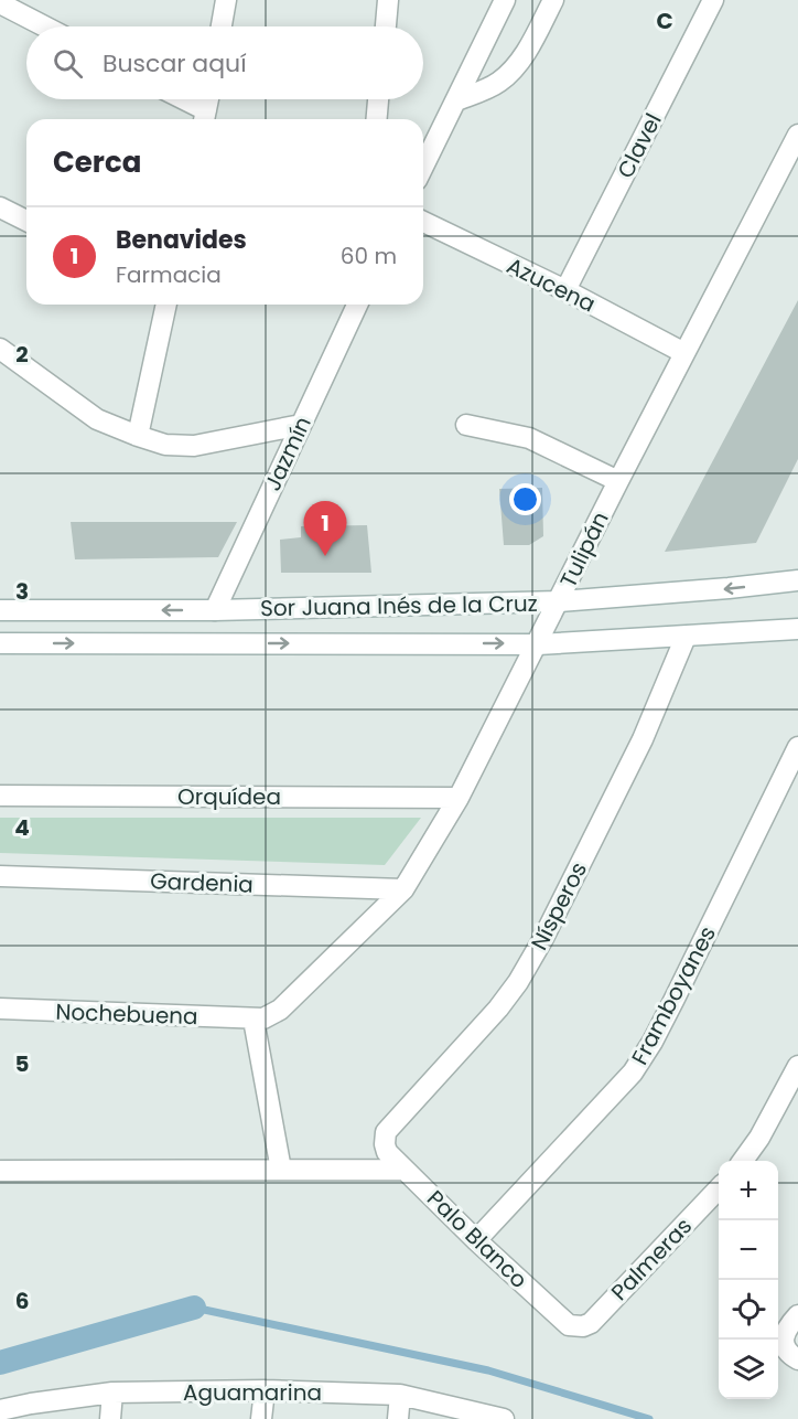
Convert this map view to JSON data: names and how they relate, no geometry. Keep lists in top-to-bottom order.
{
  "streets": {
    "street": [
      "Clavel",
      "Azucena",
      "Jazmín",
      "Tulipán",
      "Sor Juana Inés de la Cruz",
      "Orquídea",
      "Gardenia",
      "Nísperos",
      "Framboyanes",
      "Nochebuena",
      "Palo Blanco",
      "Palmeras",
      "Aguamarina"
    ]
  },
  "crossings": [
    ["Clavel", "Azucena"],
    ["Azucena", "Tulipán"],
    ["Jazmín", "Sor Juana Inés de la Cruz"],
    ["Tulipán", "Sor Juana Inés de la Cruz"],
    ["Tulipán", "Orquídea"],
    ["Tulipán", "Gardenia"],
    ["Tulipán", "Nochebuena"],
    ["Sor Juana Inés de la Cruz", "Nísperos"],
    ["Nísperos", "Palo Blanco"],
    ["Framboyanes", "Palo Blanco"],
    ["Palo Blanco", "Palmeras"]
  ],
  "page": {
    "search": "Buscar aquí",
    "heading": "Cerca",
    "list": [
      {
        "mark": "1",
        "name": "Benavides",
        "note": "Farmacia",
        "value": "60 m"
      }
    ],
    "pins": "1",
    "map_buttons": ["+", "−"]
  },
  "grid": {
    "columns": ["C"],
    "rows": [
      "2",
      "3",
      "4",
      "5",
      "6"
    ]
  }
}
